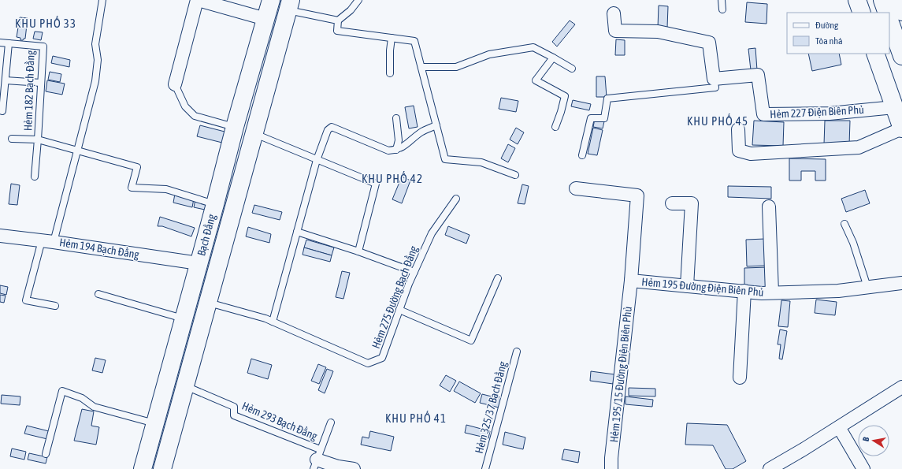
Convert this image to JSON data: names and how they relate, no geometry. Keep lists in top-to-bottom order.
{
  "streets": {
    "main road": ["Bạch Đằng"],
    "street": [
      "Hẻm 227 Điện Biên Phủ",
      "Hẻm 194 Bạch Đằng",
      "Hẻm 195 Đường Điện Biên Phủ",
      "Hẻm 195/15 Đường Điện Biên Phủ"
    ],
    "lane": [
      "Hẻm 182 Bạch Đằng",
      "Hẻm 275 Đường Bạch Đằng",
      "Hẻm 325/37 Bạch Đằng",
      "Hẻm 293 Bạch Đằng"
    ]
  },
  "crossings": [
    ["Hẻm 182 Bạch Đằng", "Bạch Đằng"],
    ["Bạch Đằng", "Hẻm 194 Bạch Đằng"],
    ["Bạch Đằng", "Hẻm 275 Đường Bạch Đằng"],
    ["Bạch Đằng", "Hẻm 293 Bạch Đằng"],
    ["Hẻm 195 Đường Điện Biên Phủ", "Hẻm 195/15 Đường Điện Biên Phủ"]
  ],
  "districts": [
    "KHU PHỐ 33",
    "KHU PHỐ 45",
    "KHU PHỐ 42",
    "KHU PHỐ 41"
  ],
  "legend": ["Đường", "Tòa nhà"],
  "north": "left"
}
